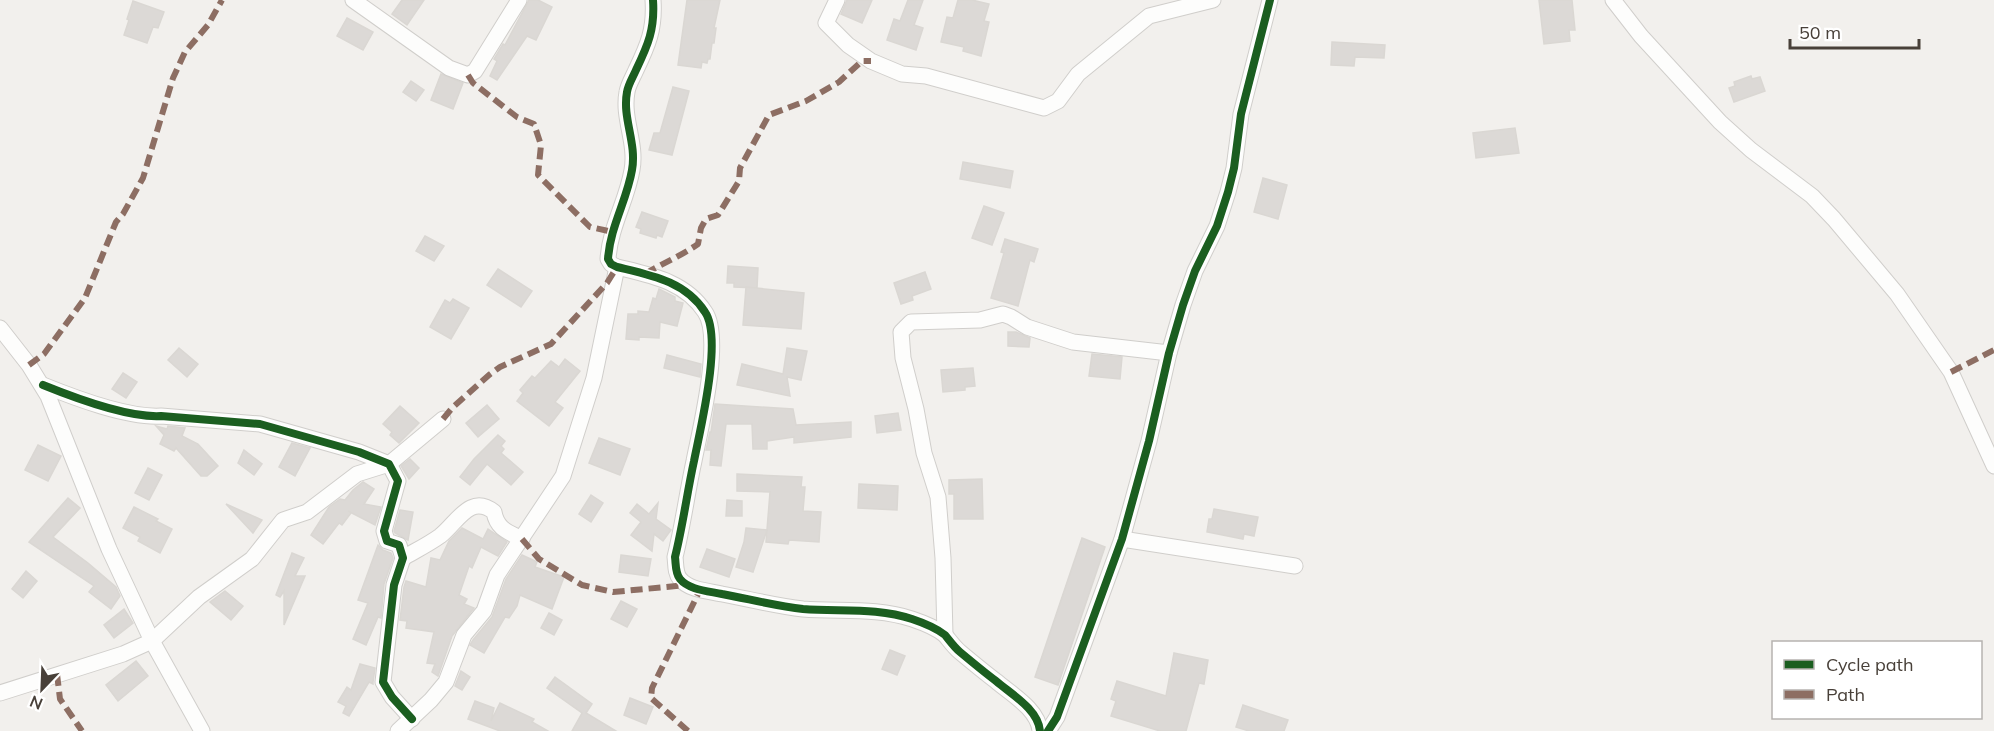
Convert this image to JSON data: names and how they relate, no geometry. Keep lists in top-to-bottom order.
{
  "legend": ["Cycle path", "Path"],
  "scale_bar": "50 m",
  "north": "bottom left"
}
